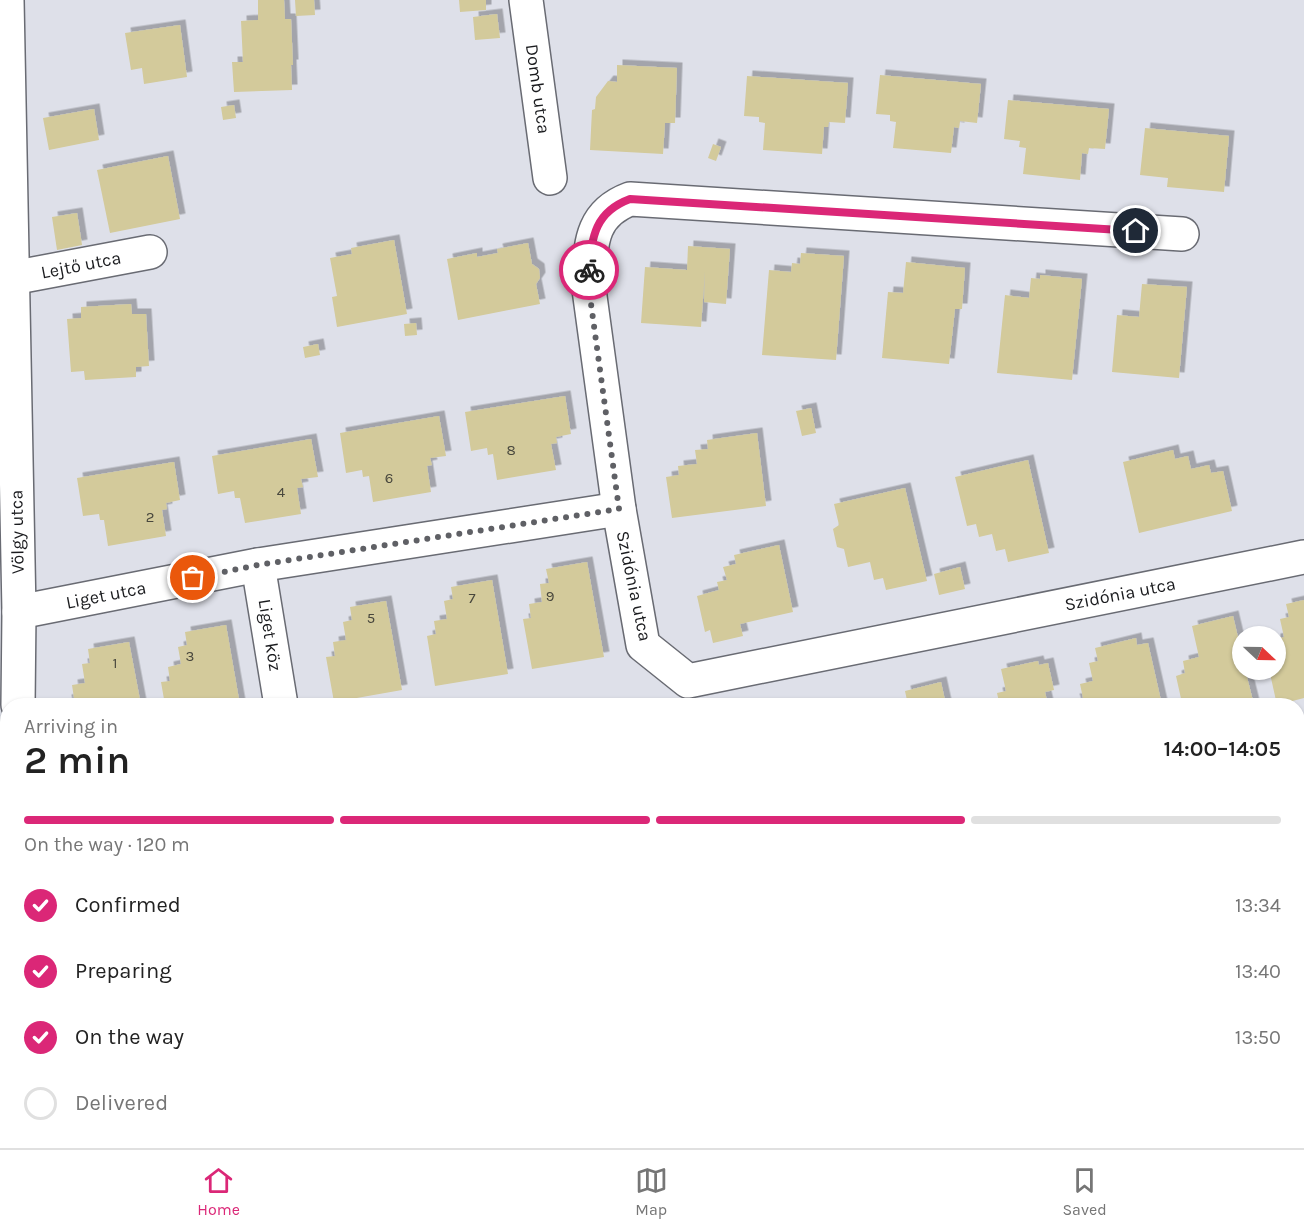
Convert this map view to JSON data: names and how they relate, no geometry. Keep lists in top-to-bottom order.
{
  "streets": {
    "street": [
      "Domb utca",
      "Lejtő utca",
      "Völgy utca",
      "Szidónia utca",
      "Liget utca",
      "Liget köz"
    ]
  },
  "crossings": [
    ["Lejtő utca", "Völgy utca"],
    ["Völgy utca", "Liget utca"],
    ["Szidónia utca", "Liget utca"],
    ["Liget utca", "Liget köz"]
  ],
  "house_numbers": [
    "8",
    "6",
    "4",
    "2",
    "9",
    "7",
    "5",
    "3",
    "1"
  ],
  "north": "right",
  "page": {
    "heading": ["2 min", "Arriving in", "14:00–14:05"],
    "bar": "On the way · 120 m",
    "list": [
      ["Confirmed", "13:34"],
      ["Preparing", "13:40"],
      ["On the way", "13:50"],
      "Delivered"
    ],
    "tabs": ["Home", "Map", "Saved"]
  }
}
